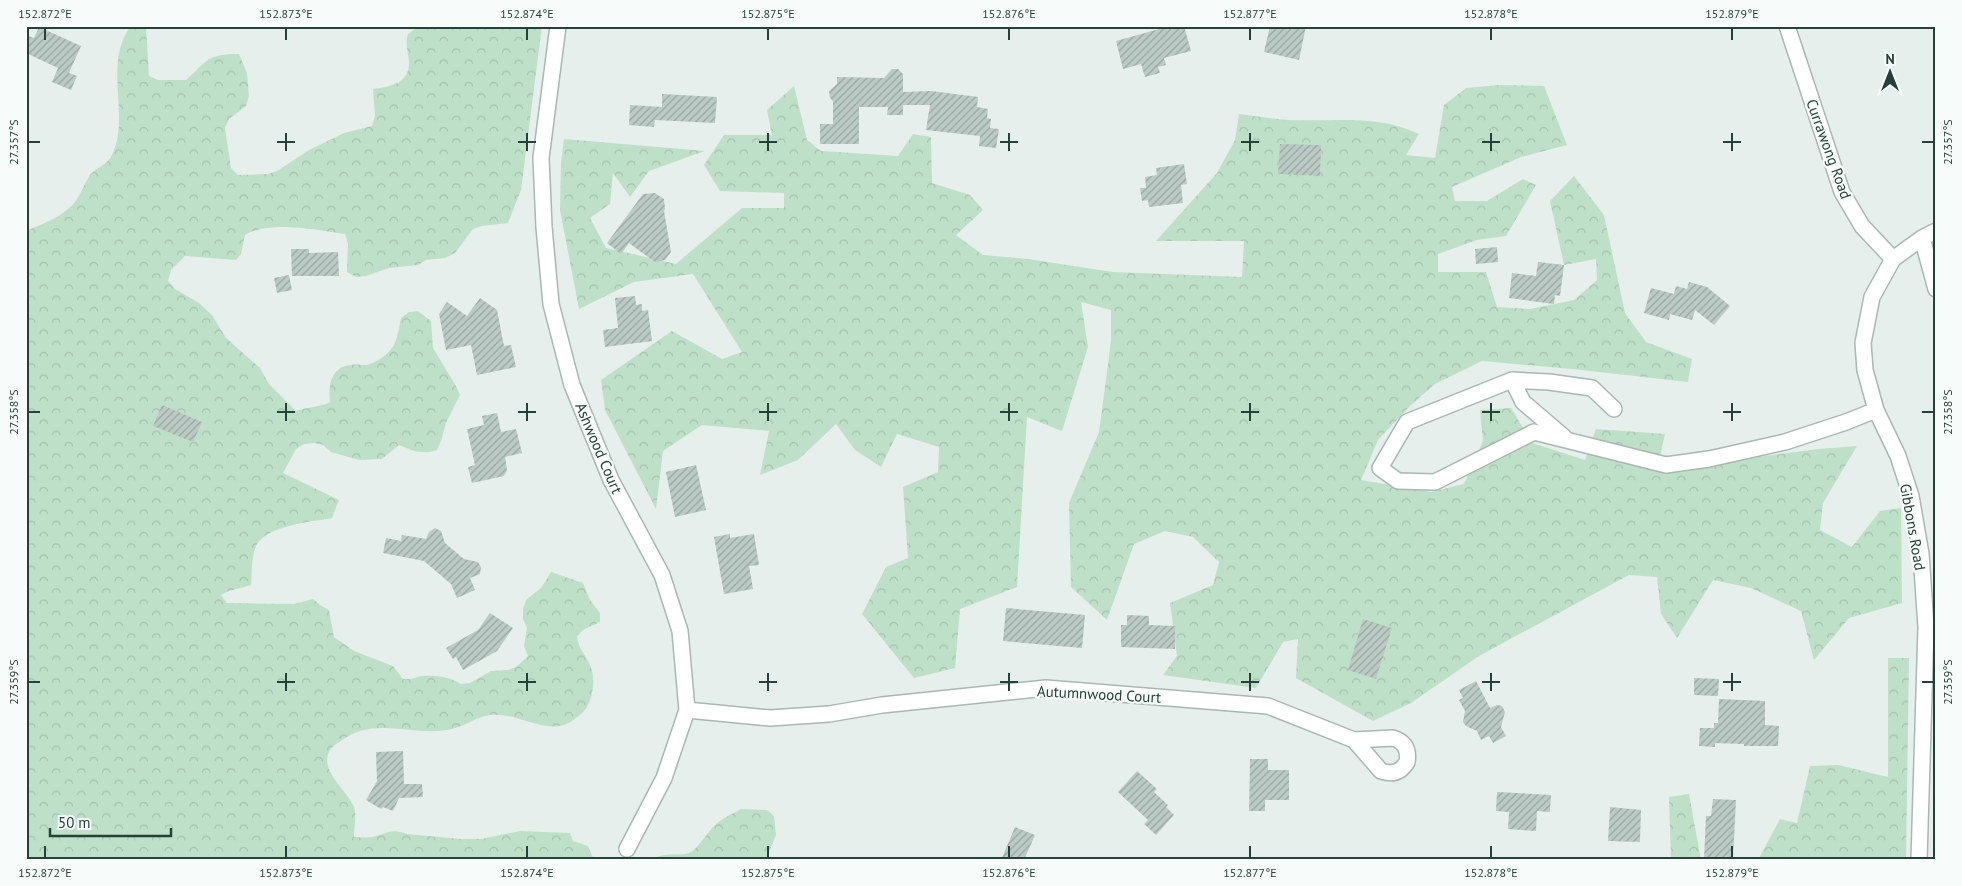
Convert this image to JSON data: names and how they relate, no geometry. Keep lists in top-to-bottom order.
{
  "streets": {
    "street": [
      "Currawong Road",
      "Ashwood Court",
      "Gibbons Road",
      "Autumnwood Court"
    ]
  },
  "crossings": [
    ["Currawong Road", "Gibbons Road"],
    ["Ashwood Court", "Autumnwood Court"]
  ],
  "scale_bar": "50 m",
  "north": "top",
  "coordinates": [
    "152.872°E",
    "152.873°E",
    "152.874°E",
    "152.875°E",
    "152.876°E",
    "152.877°E",
    "152.878°E",
    "152.879°E",
    "27.357°S",
    "27.358°S",
    "27.359°S"
  ]
}
